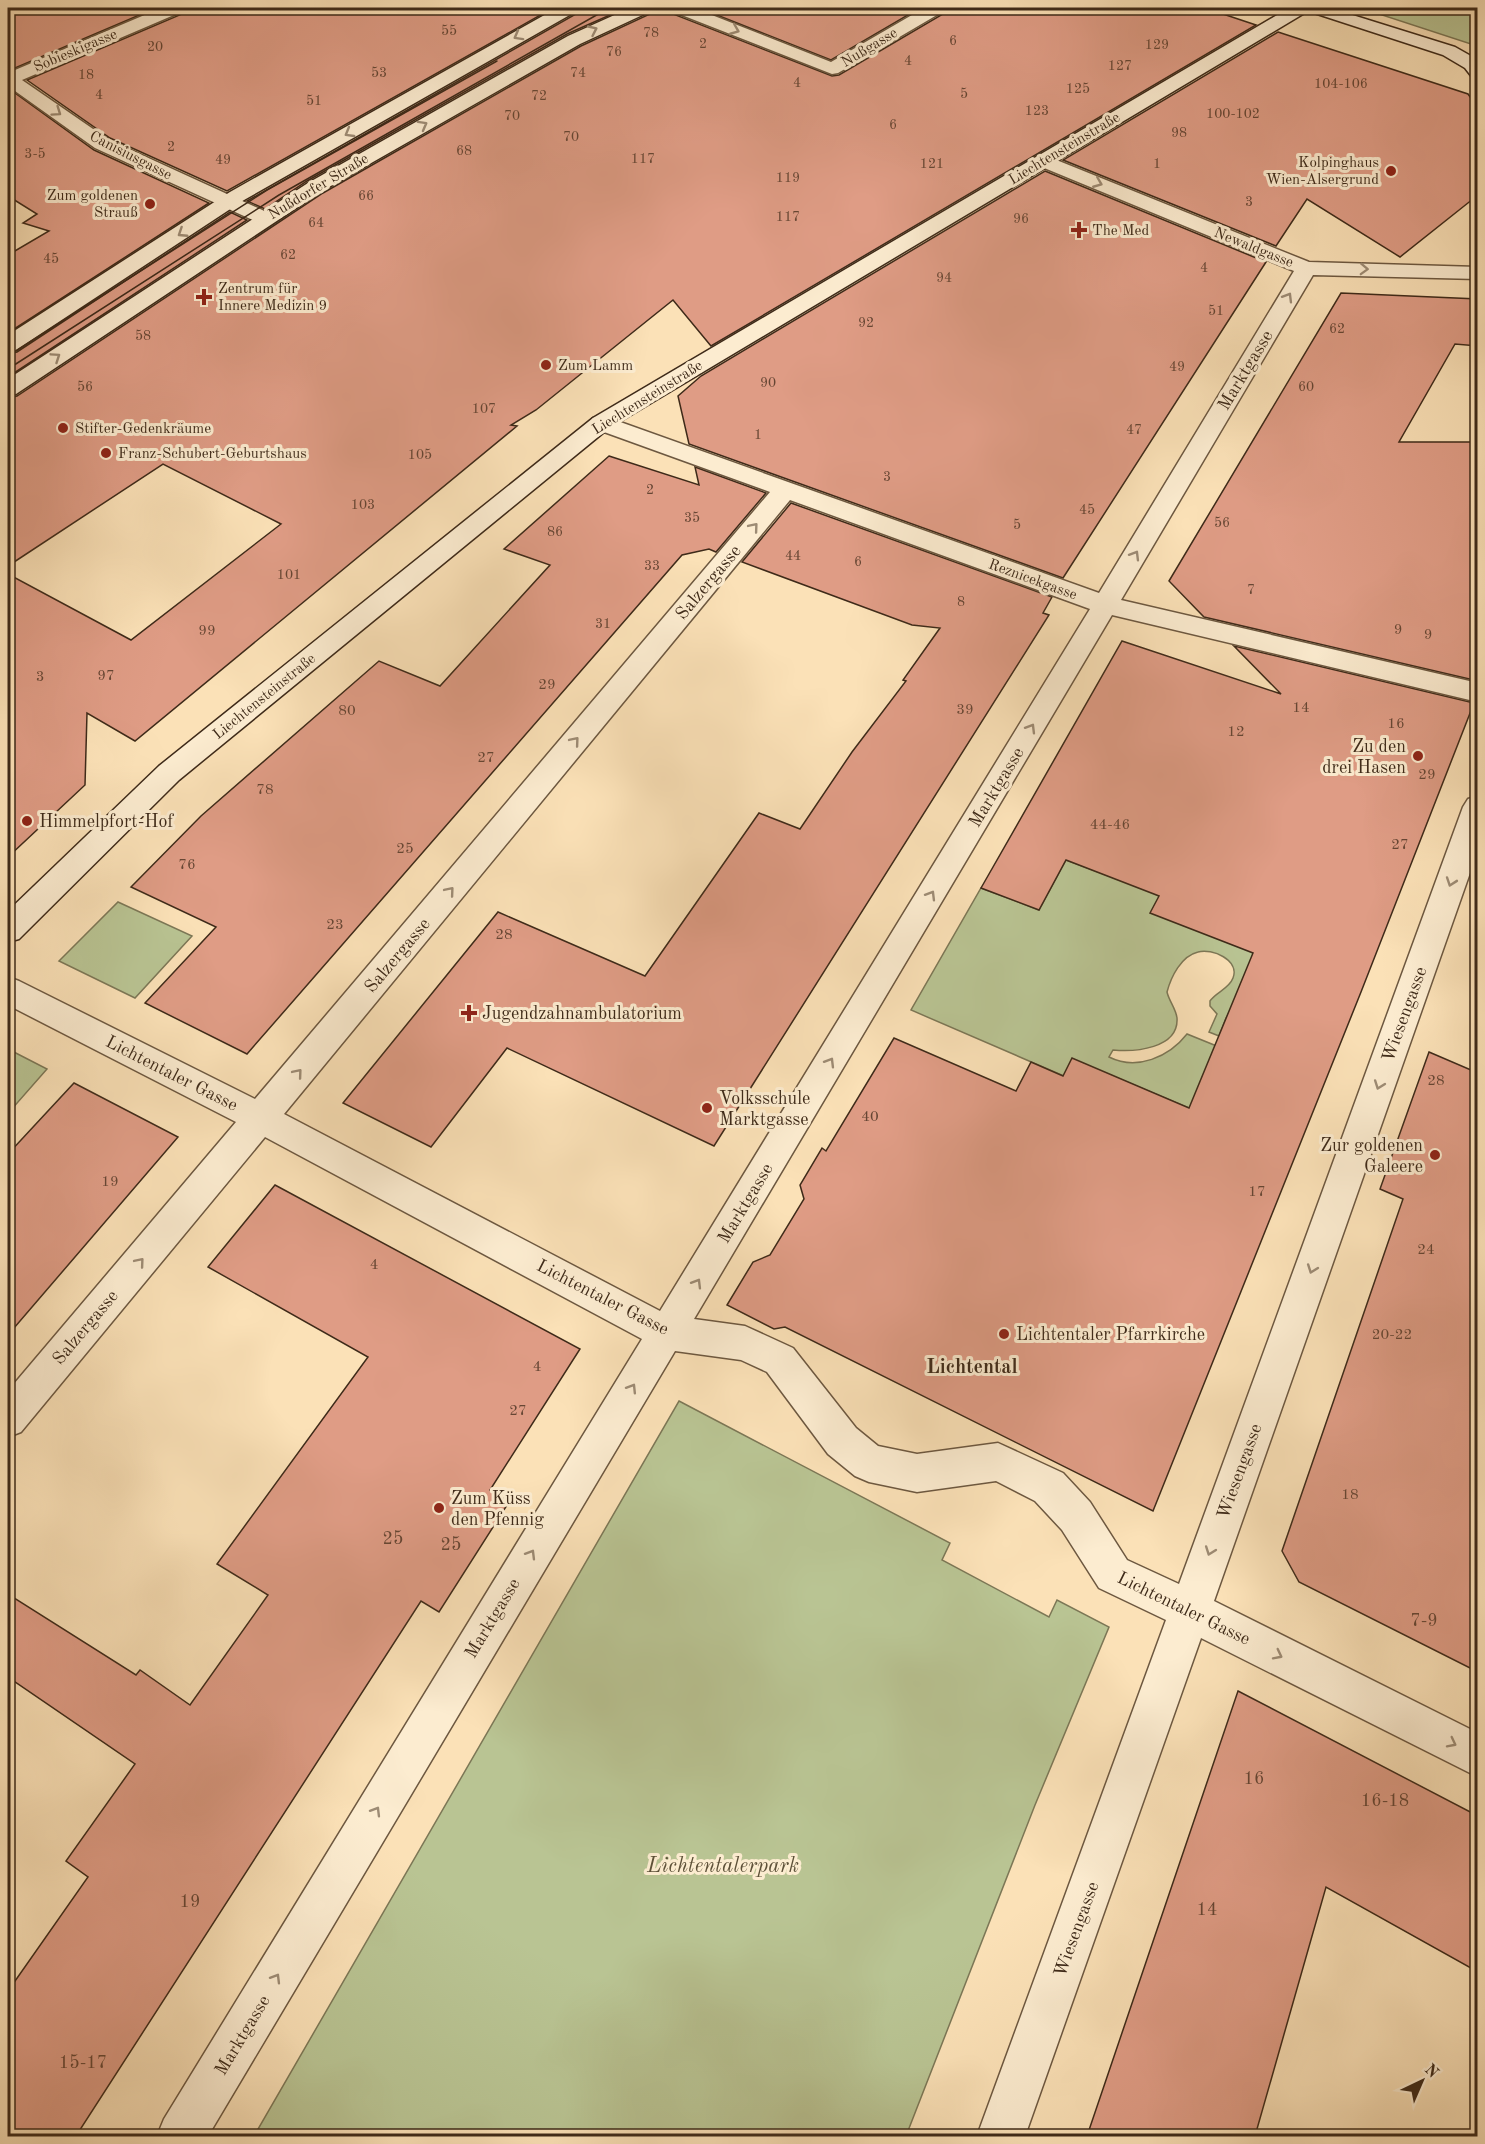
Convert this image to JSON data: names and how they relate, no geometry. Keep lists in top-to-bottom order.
{
  "streets": {
    "street": [
      "Nußgasse",
      "Sobieskigasse",
      "Liechtensteinstraße",
      "Canisiusgasse",
      "Nußdorfer Straße",
      "Newaldgasse",
      "Marktgasse",
      "Reznicekgasse",
      "Salzergasse",
      "Wiesengasse",
      "Lichtentaler Gasse"
    ]
  },
  "crossings": [
    ["Sobieskigasse", "Canisiusgasse"],
    ["Liechtensteinstraße", "Newaldgasse"],
    ["Liechtensteinstraße", "Reznicekgasse"],
    ["Canisiusgasse", "Nußdorfer Straße"],
    ["Newaldgasse", "Marktgasse"],
    ["Marktgasse", "Reznicekgasse"],
    ["Marktgasse", "Lichtentaler Gasse"],
    ["Reznicekgasse", "Salzergasse"],
    ["Salzergasse", "Lichtentaler Gasse"],
    ["Wiesengasse", "Lichtentaler Gasse"]
  ],
  "one_way": [
    "Nußgasse",
    "Canisiusgasse",
    "Marktgasse",
    "Salzergasse",
    "Wiesengasse"
  ],
  "districts": ["Lichtental"],
  "parks": ["Lichtentalerpark"],
  "places": {
    "other": [
      "Kolpinghaus Wien-Alsergrund",
      "Zum goldenen Strauß",
      "Zum Lamm",
      "Stifter-Gedenkräume",
      "Franz-Schubert-Geburtshaus",
      "Zu den drei Hasen",
      "Himmelpfort-Hof",
      "Volksschule Marktgasse",
      "Zur goldenen Galeere",
      "Lichtentaler Pfarrkirche",
      "Zum Küss den Pfennig"
    ],
    "health": ["The Med", "Zentrum für Innere Medizin 9", "Jugendzahnambulatorium"]
  },
  "house_numbers": [
    "55",
    "78",
    "6",
    "2",
    "129",
    "20",
    "76",
    "4",
    "127",
    "53",
    "74",
    "18",
    "4",
    "104-106",
    "125",
    "5",
    "4",
    "72",
    "51",
    "123",
    "100-102",
    "70",
    "6",
    "98",
    "70",
    "2",
    "68",
    "3-5",
    "117",
    "49",
    "121",
    "1",
    "119",
    "66",
    "3",
    "117",
    "96",
    "64",
    "62",
    "45",
    "4",
    "94",
    "51",
    "92",
    "62",
    "58",
    "49",
    "90",
    "56",
    "60",
    "107",
    "47",
    "1",
    "105",
    "3",
    "2",
    "103",
    "45",
    "35",
    "56",
    "5",
    "86",
    "44",
    "6",
    "33",
    "101",
    "7",
    "8",
    "31",
    "9",
    "99",
    "9",
    "97",
    "3",
    "29",
    "14",
    "39",
    "80",
    "16",
    "12",
    "27",
    "29",
    "78",
    "44-46",
    "27",
    "25",
    "76",
    "23",
    "28",
    "28",
    "40",
    "19",
    "17",
    "24",
    "4",
    "20-22",
    "4",
    "27",
    "18",
    "25",
    "25",
    "7-9",
    "16",
    "16-18",
    "19",
    "14",
    "15-17"
  ],
  "north": "top right"
}
